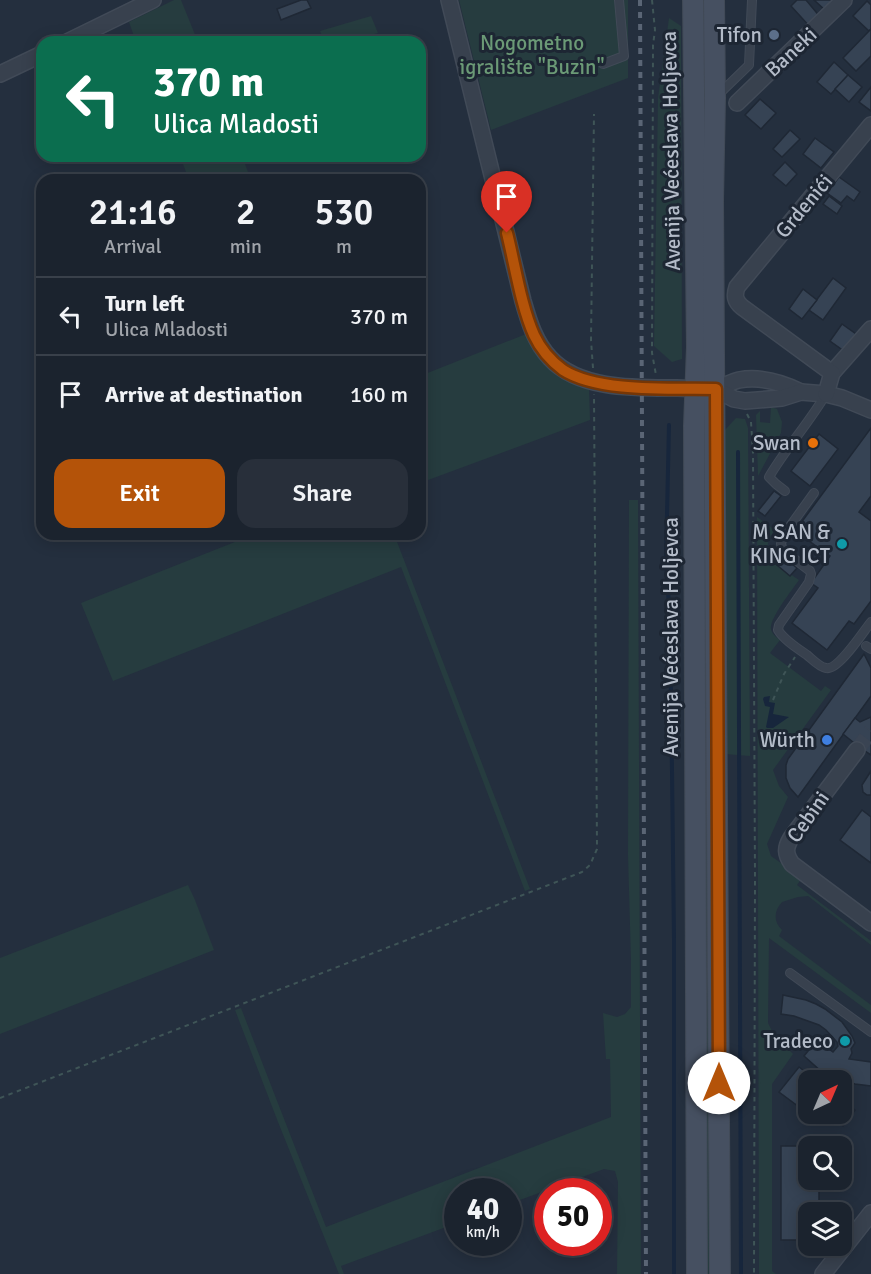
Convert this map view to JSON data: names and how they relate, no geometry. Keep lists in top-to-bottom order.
{
  "streets": {
    "main road": ["Avenija Većeslava Holjevca"],
    "street": ["Baneki", "Grdenići", "Cebini"]
  },
  "parks": ["Nogometno igralište \"Buzin\""],
  "places": [
    "Tifon",
    "Swan",
    "M SAN & KING ICT",
    "Würth",
    "Tradeco"
  ],
  "north": "top right",
  "page": {
    "turn": ["370 m", "Ulica Mladosti"],
    "eta": [
      "21:16",
      "Arrival",
      "2",
      "min",
      "530",
      "m"
    ],
    "list": [
      {
        "name": "Turn left",
        "note": "Ulica Mladosti",
        "value": "370 m"
      },
      {
        "name": "Arrive at destination",
        "value": "160 m"
      }
    ],
    "buttons": ["Exit", "Share"],
    "speed": "40 km/h",
    "limit": "50"
  }
}
